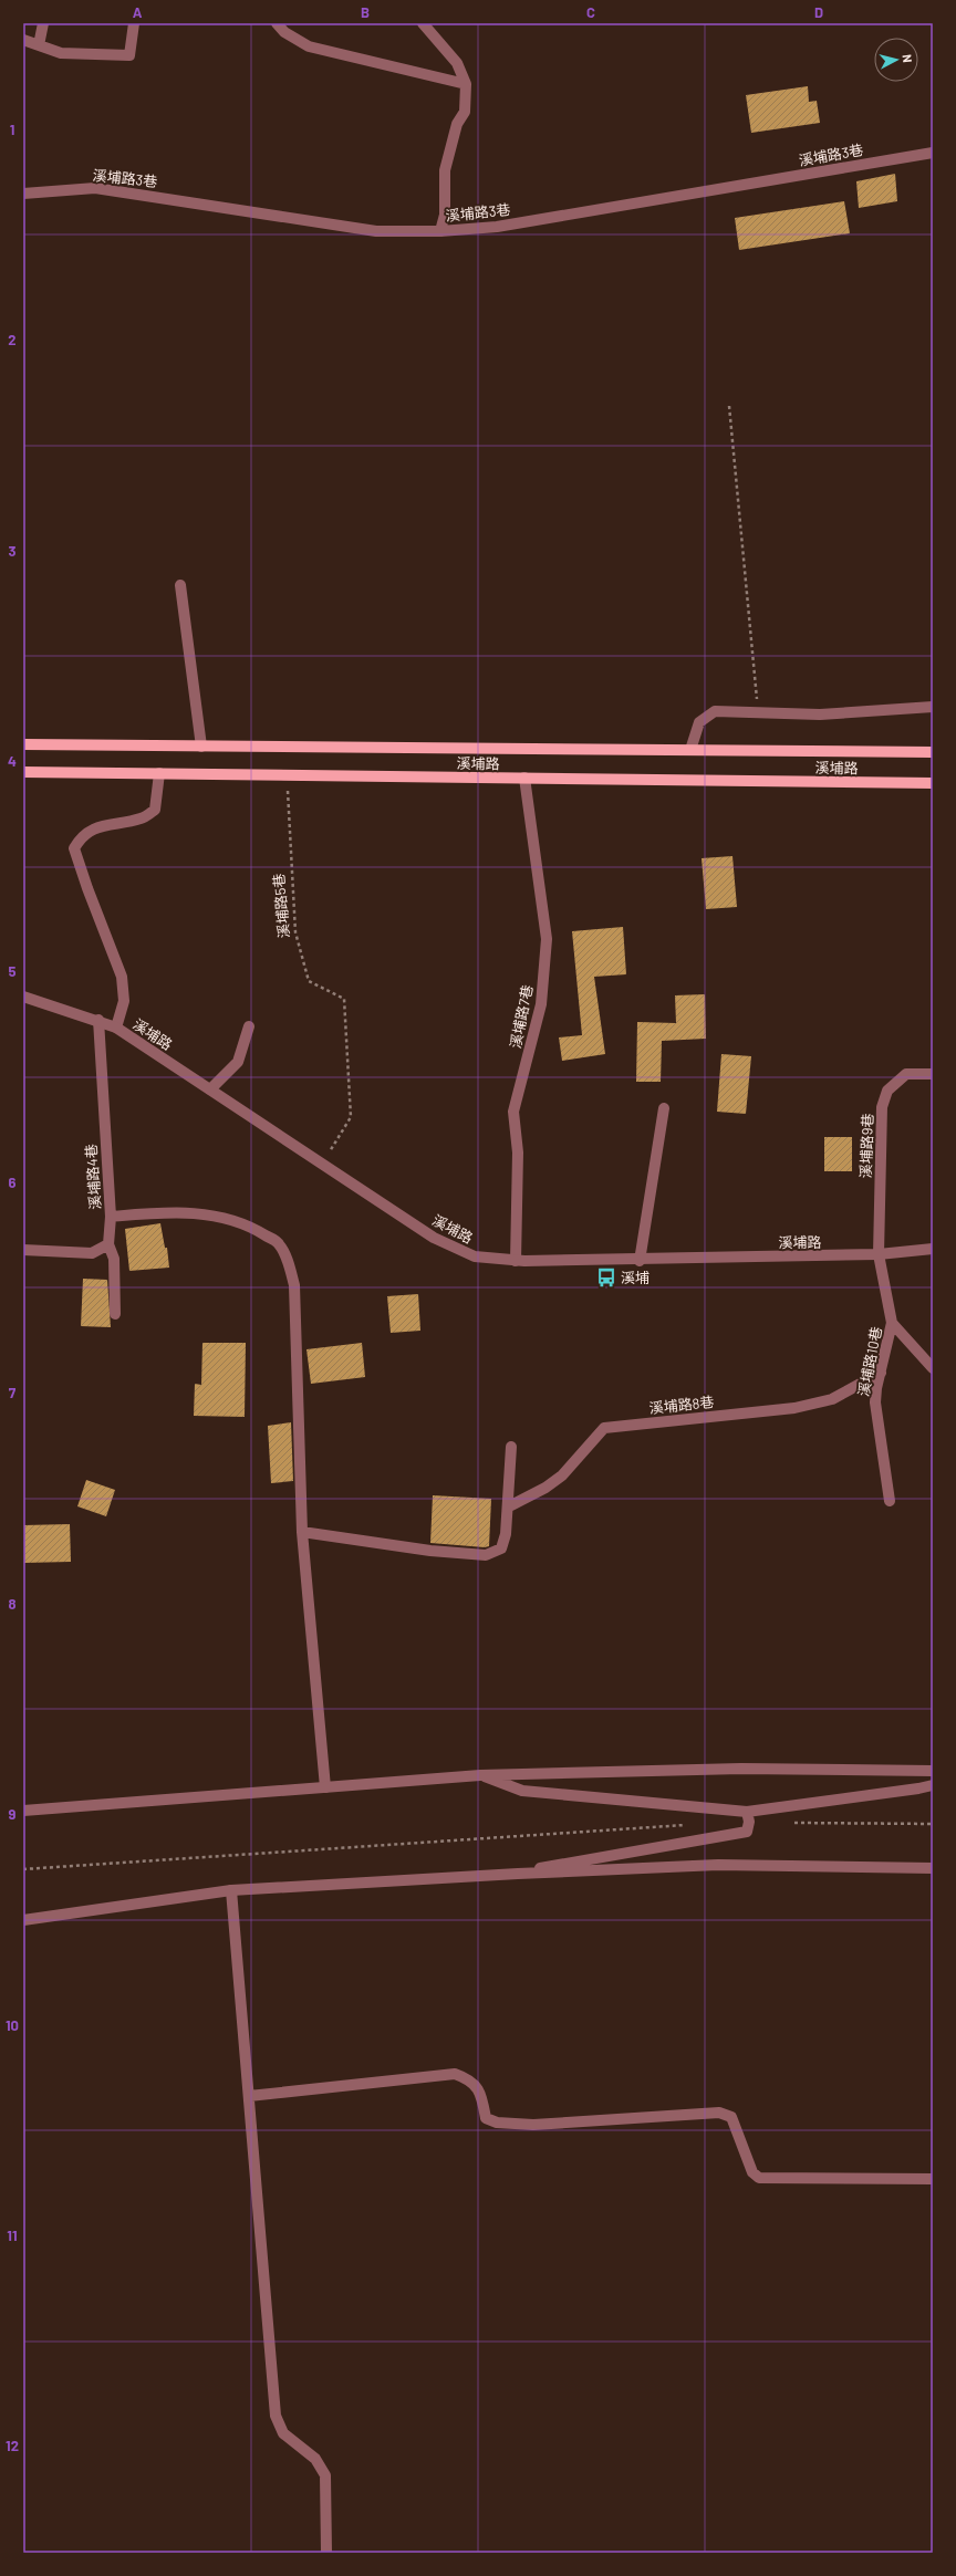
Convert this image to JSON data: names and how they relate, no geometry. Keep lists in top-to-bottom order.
{
  "streets": {
    "main road": ["溪埔路"],
    "street": [
      "溪埔路3巷",
      "溪埔路7巷",
      "溪埔路9巷",
      "溪埔路4巷",
      "溪埔路10巷",
      "溪埔路8巷"
    ],
    "path": ["溪埔路5巷"]
  },
  "crossings": [
    ["溪埔路", "溪埔路5巷"],
    ["溪埔路", "溪埔路7巷"],
    ["溪埔路", "溪埔路9巷"],
    ["溪埔路", "溪埔路4巷"],
    ["溪埔路", "溪埔路10巷"],
    ["溪埔路9巷", "溪埔路10巷"],
    ["溪埔路10巷", "溪埔路8巷"]
  ],
  "places": {
    "bus stop": ["溪埔"]
  },
  "north": "right",
  "grid": {
    "columns": [
      "A",
      "B",
      "C",
      "D"
    ],
    "rows": [
      "1",
      "2",
      "3",
      "4",
      "5",
      "6",
      "7",
      "8",
      "9",
      "10",
      "11",
      "12"
    ]
  }
}
